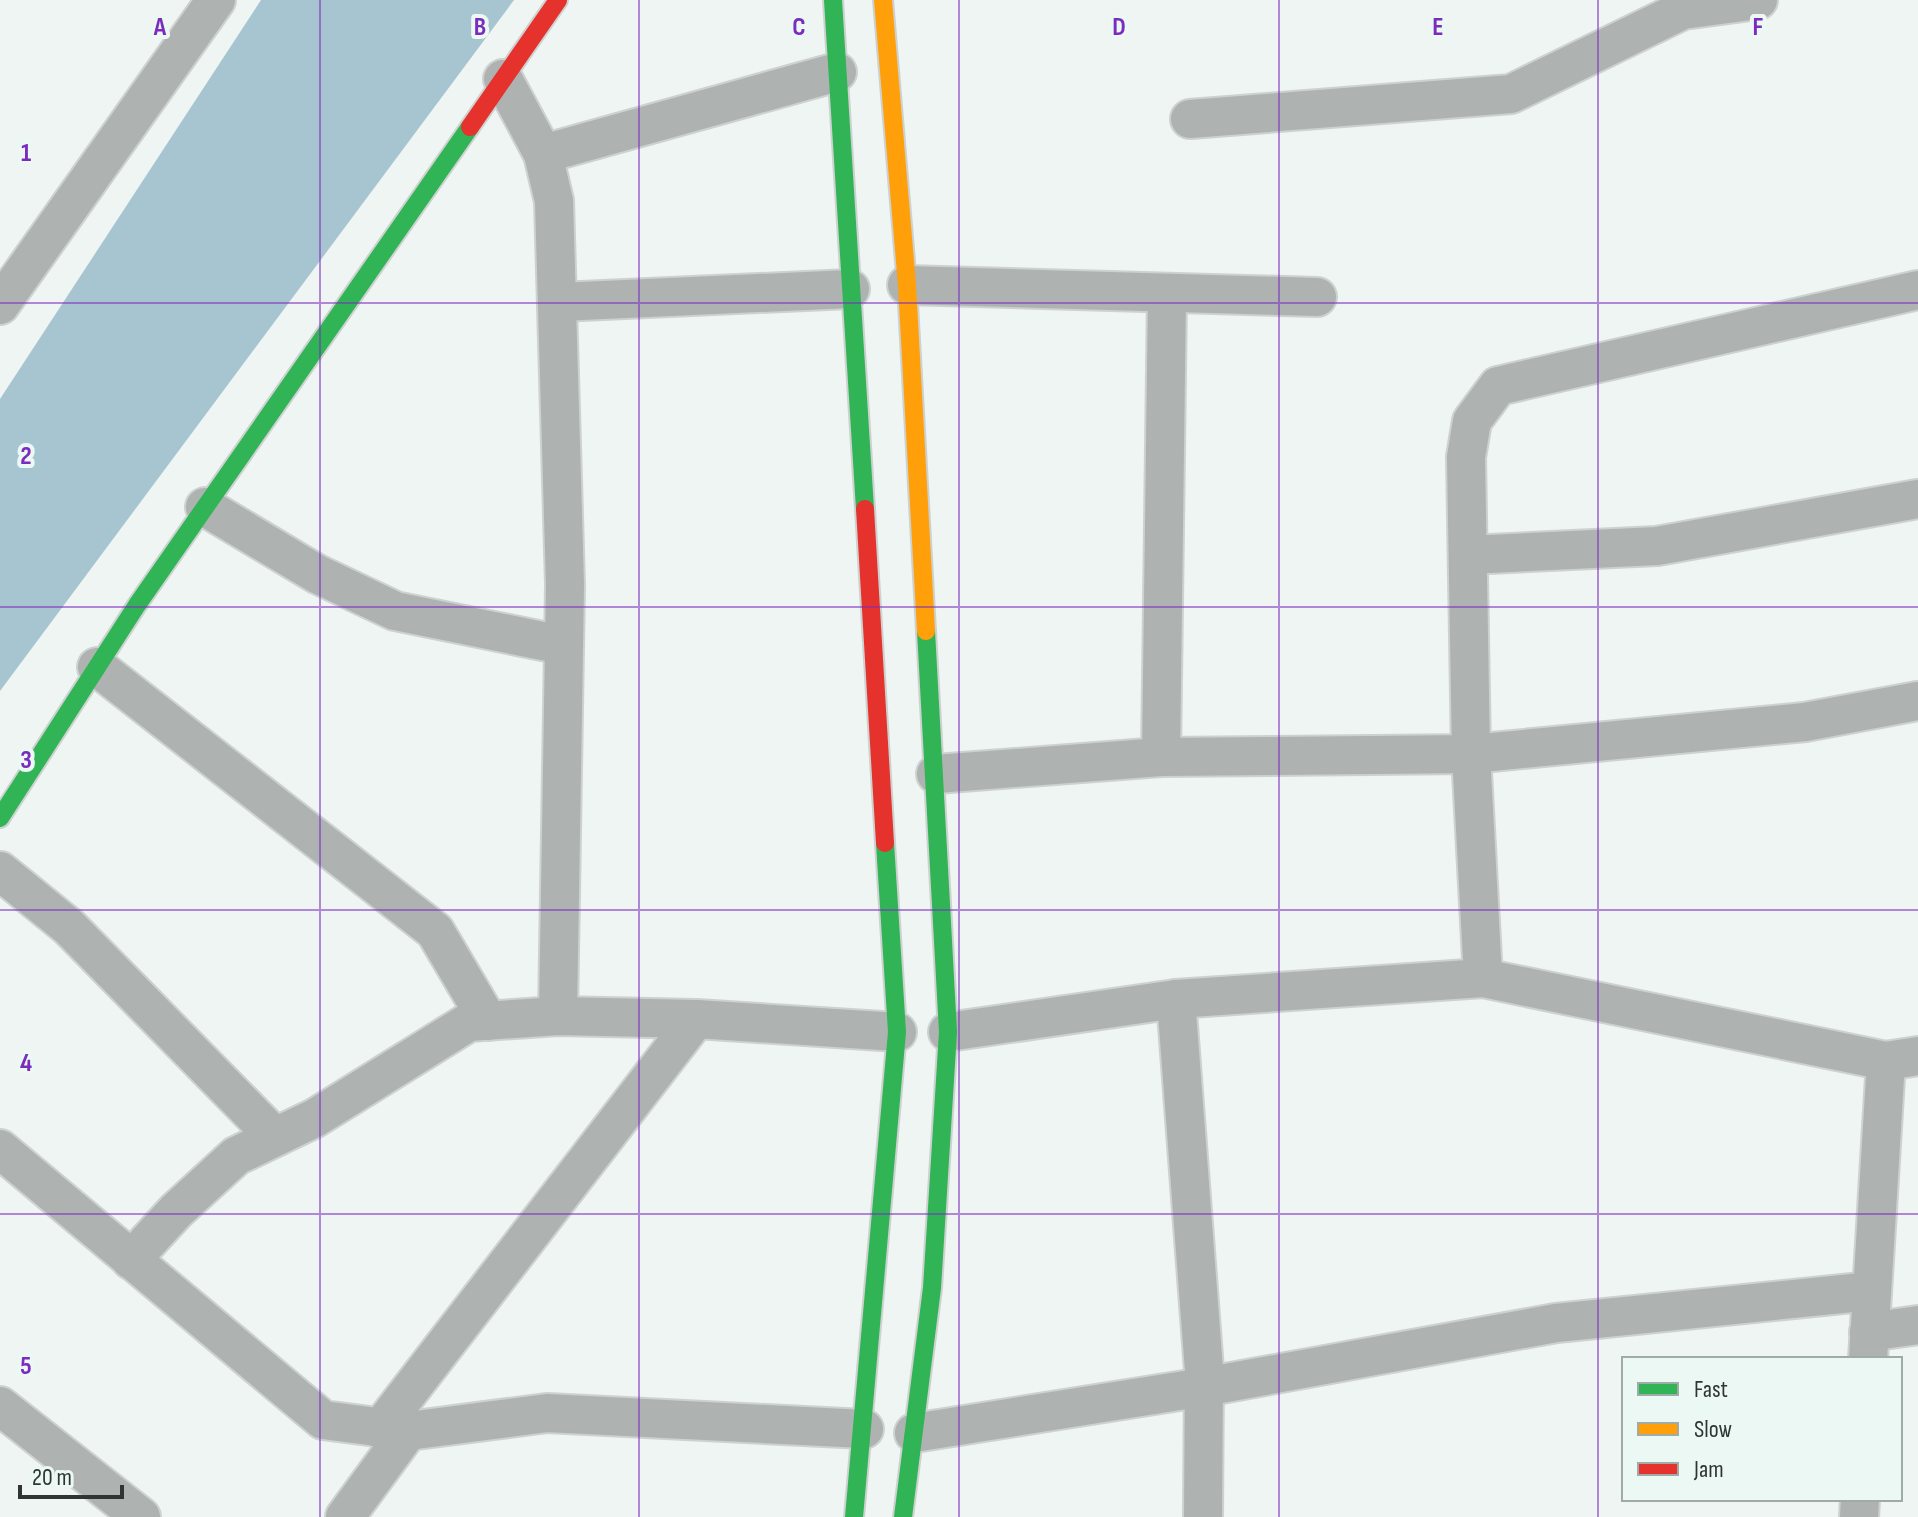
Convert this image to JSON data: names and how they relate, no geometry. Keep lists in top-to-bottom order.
{
  "legend": ["Fast", "Slow", "Jam"],
  "scale_bar": "20 m",
  "grid": {
    "columns": [
      "A",
      "B",
      "C",
      "D",
      "E",
      "F"
    ],
    "rows": [
      "1",
      "2",
      "3",
      "4",
      "5"
    ]
  }
}
